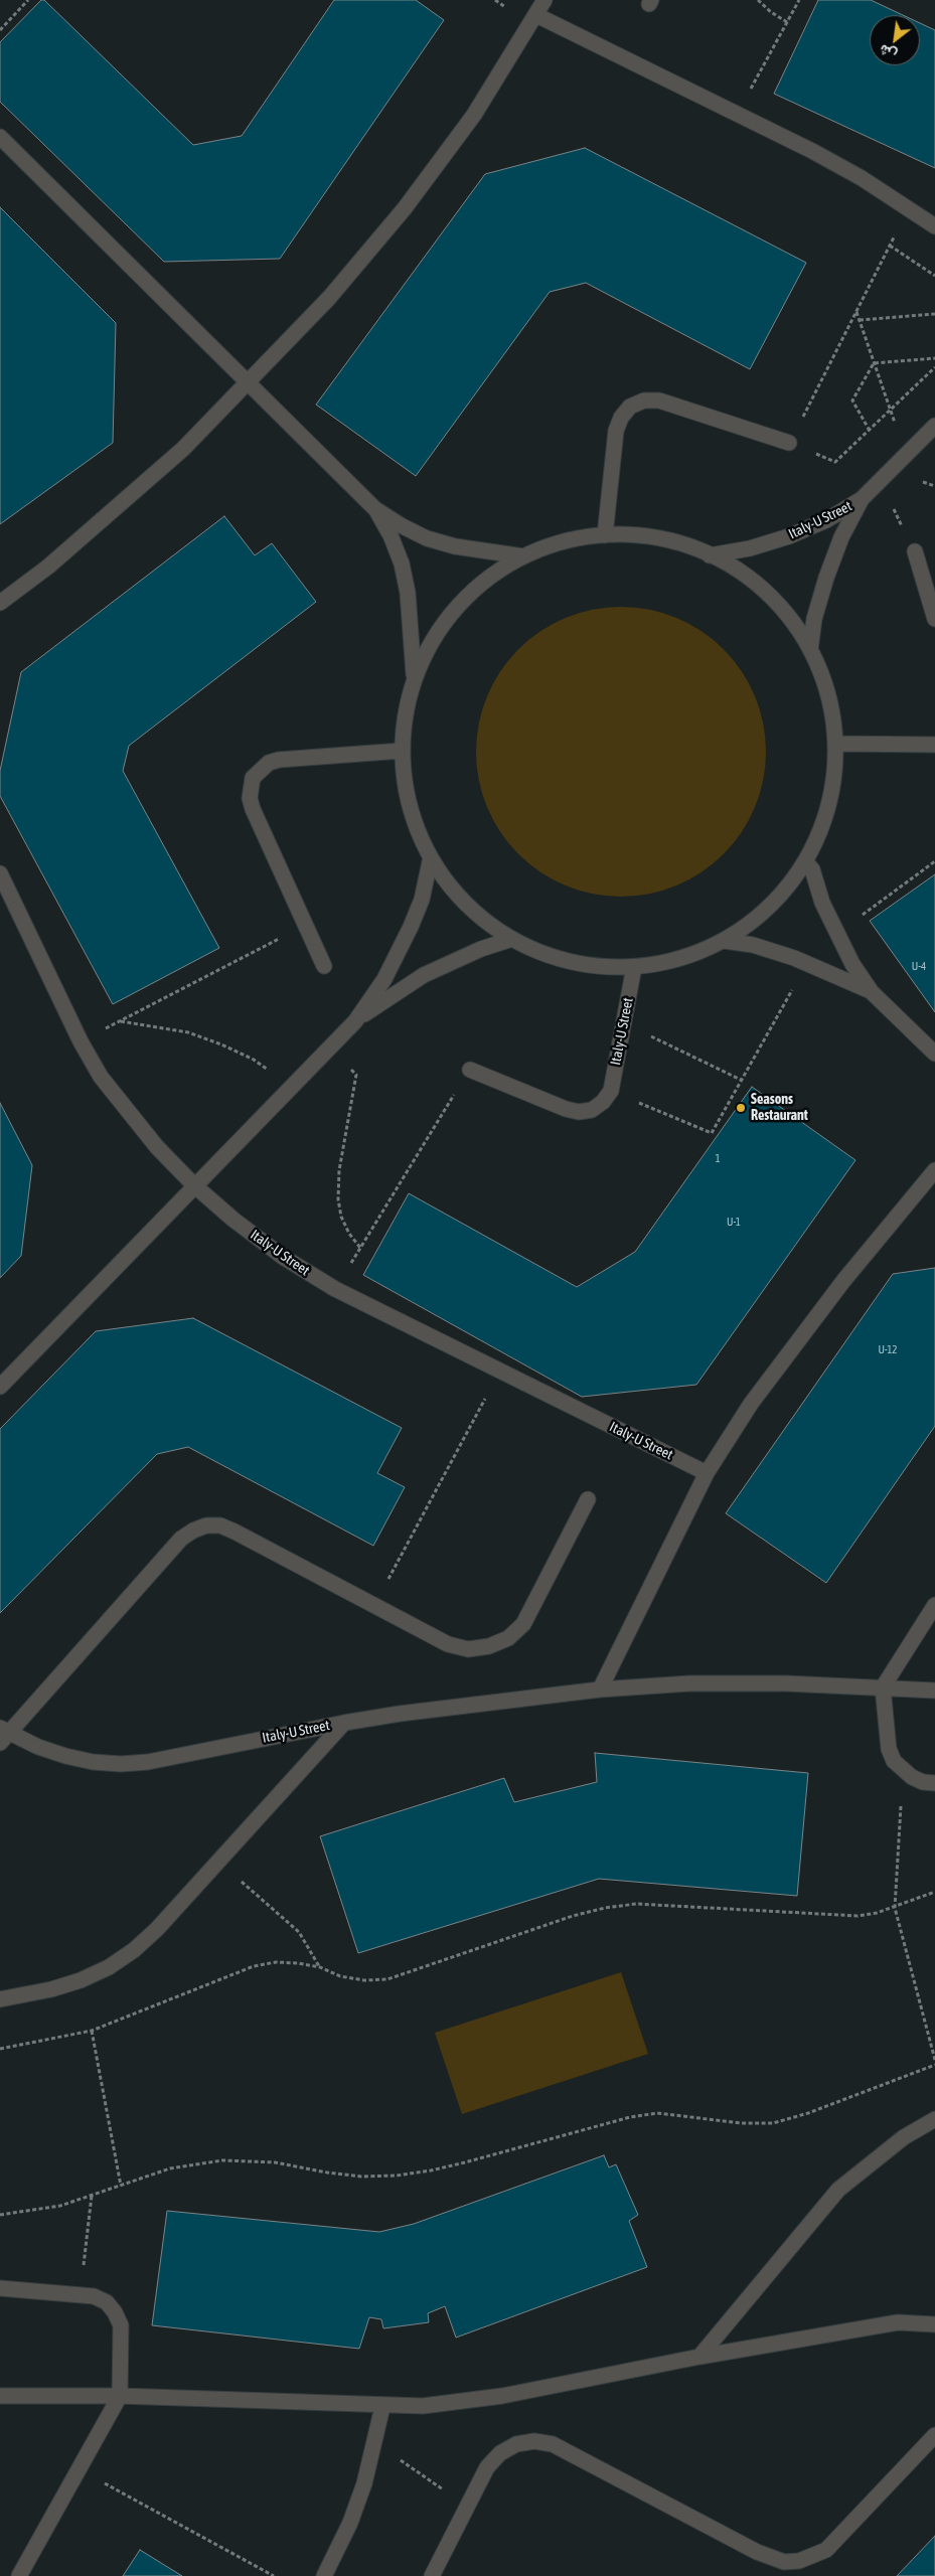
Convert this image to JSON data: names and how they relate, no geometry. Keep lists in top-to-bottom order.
{
  "streets": {
    "street": ["Italy-U Street"]
  },
  "places": ["Seasons Restaurant"],
  "house_numbers": [
    "U-4",
    "1",
    "U-1",
    "U-12"
  ],
  "north": "bottom left"
}
